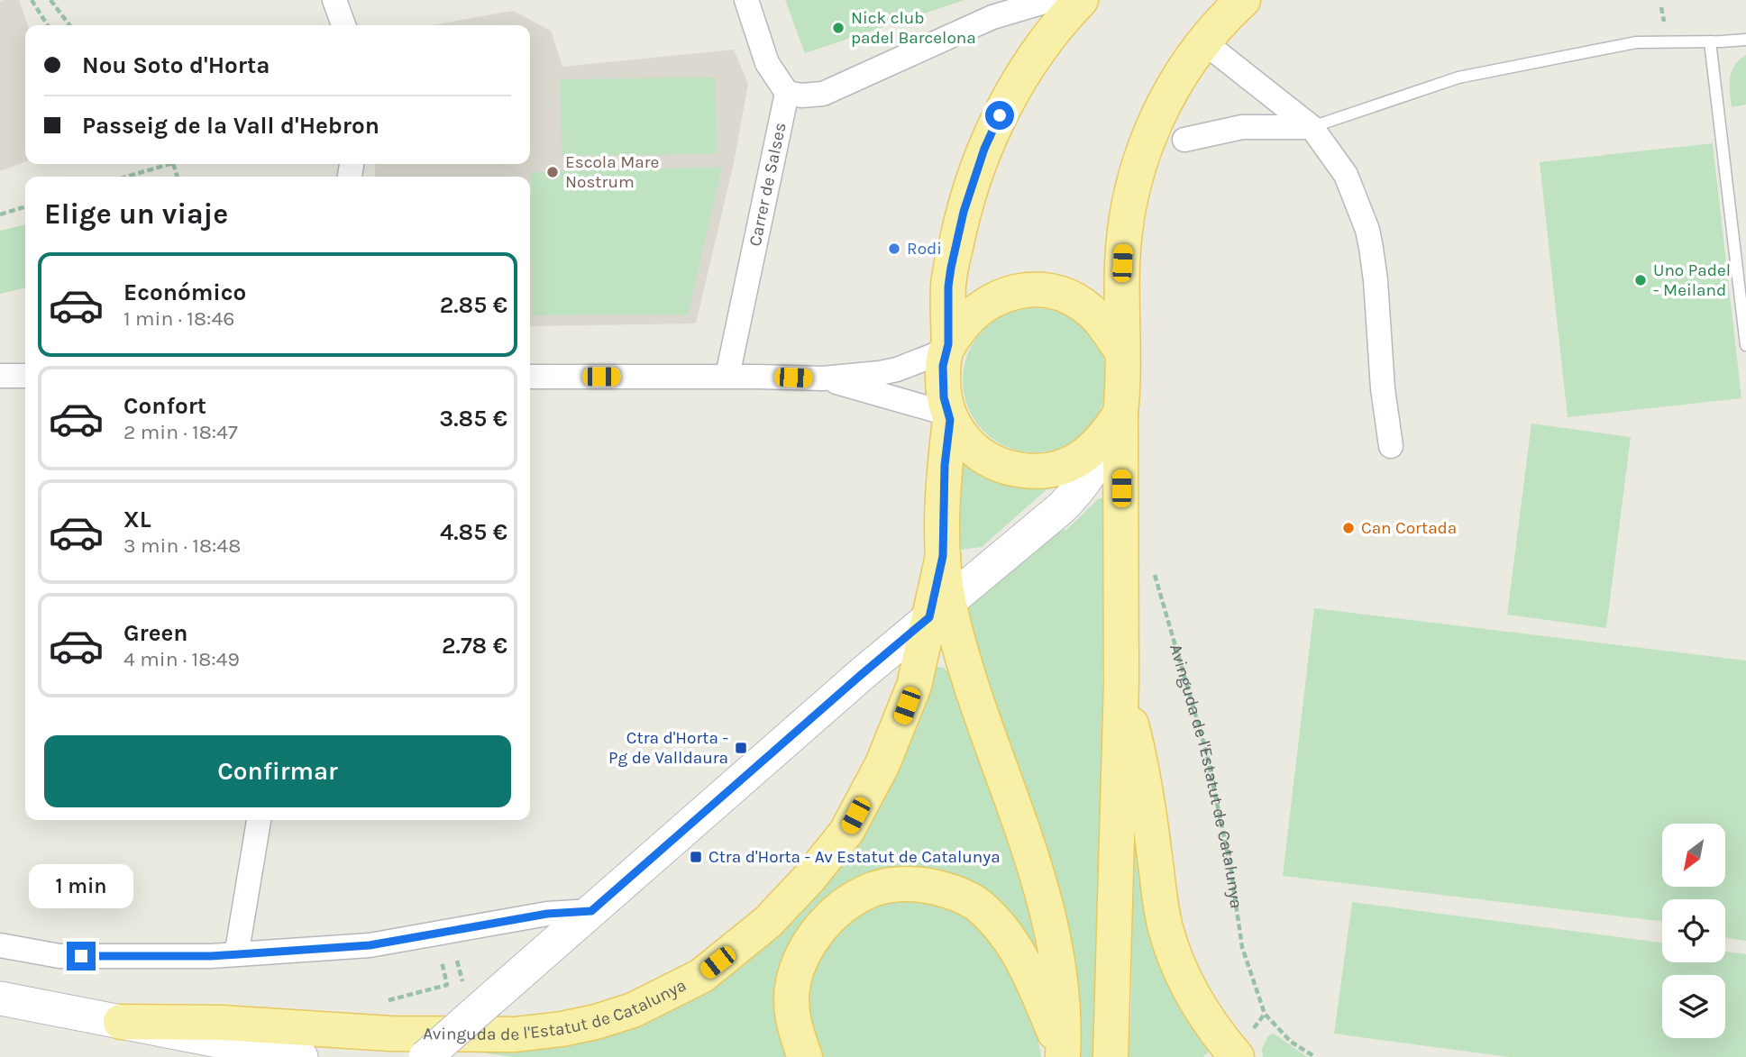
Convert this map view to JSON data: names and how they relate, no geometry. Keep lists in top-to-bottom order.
{
  "streets": {
    "main road": ["Avinguda de l'Estatut de Catalunya"],
    "street": ["Carrer de Salses"]
  },
  "places": {
    "other": [
      "Nick club padel Barcelona",
      "Escola Mare Nostrum",
      "Rodi",
      "Uno Padel - Meiland",
      "Can Cortada"
    ],
    "transit": ["Ctra d'Horta - Pg de Valldaura", "Ctra d'Horta - Av Estatut de Catalunya"]
  },
  "north": "bottom left",
  "page": {
    "banner": ["Nou Soto d'Horta", "Passeig de la Vall d'Hebron"],
    "heading": "Elige un viaje",
    "list": [
      {
        "name": "Económico",
        "note": "1 min · 18:46",
        "value": "2.85 €"
      },
      {
        "name": "Confort",
        "note": "2 min · 18:47",
        "value": "3.85 €"
      },
      {
        "name": "XL",
        "note": "3 min · 18:48",
        "value": "4.85 €"
      },
      {
        "name": "Green",
        "note": "4 min · 18:49",
        "value": "2.78 €"
      }
    ],
    "buttons": "Confirmar",
    "bubble": "1 min"
  }
}
